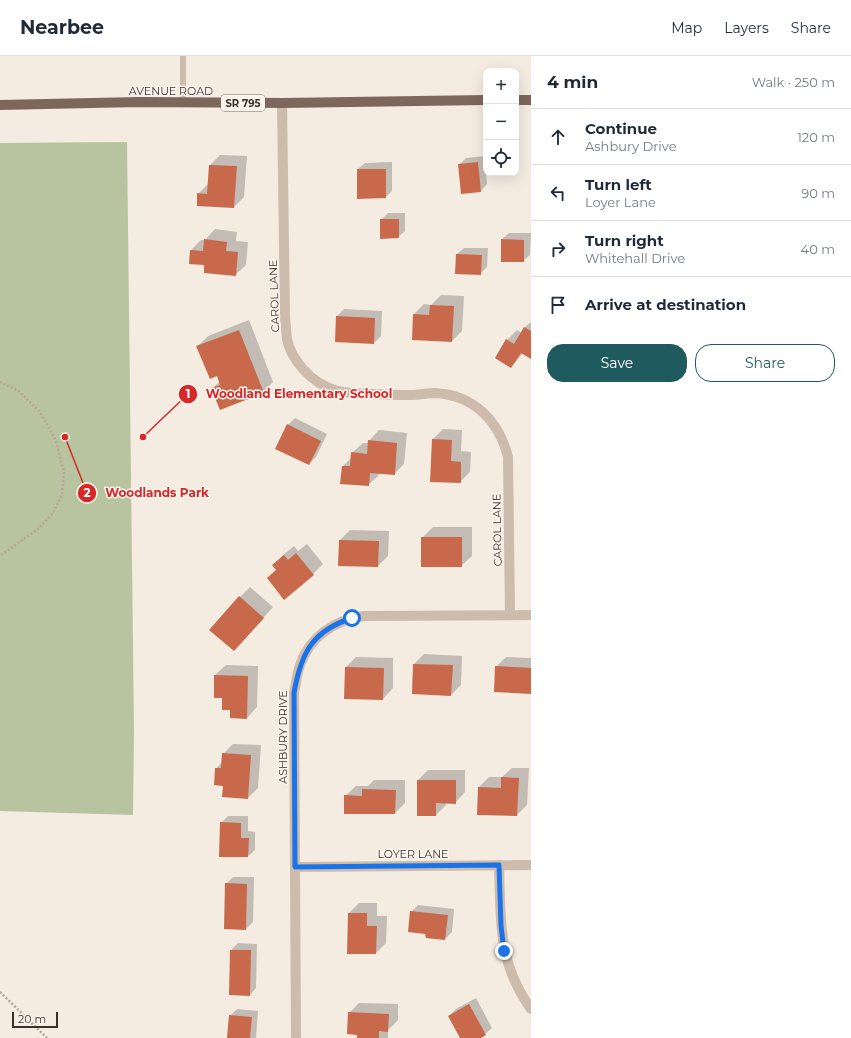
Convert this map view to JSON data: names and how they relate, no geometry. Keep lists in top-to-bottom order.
{
  "streets": {
    "main road": ["AVENUE ROAD", "SR 795"],
    "street": ["CAROL LANE", "ASHBURY DRIVE", "LOYER LANE"]
  },
  "crossings": [
    ["AVENUE ROAD", "CAROL LANE"],
    ["CAROL LANE", "ASHBURY DRIVE"],
    ["ASHBURY DRIVE", "LOYER LANE"]
  ],
  "places": ["Woodlands Park", "Woodland Elementary School"],
  "scale_bar": "20 m",
  "page": {
    "header": "Nearbee",
    "nav": ["Map", "Layers", "Share"],
    "heading": ["4 min", "Walk · 250 m"],
    "map_buttons": ["+", "−"],
    "list": [
      ["Continue", "Ashbury Drive", "120 m"],
      ["Turn left", "Loyer Lane", "90 m"],
      ["Turn right", "Whitehall Drive", "40 m"],
      "Arrive at destination"
    ],
    "buttons": ["Save", "Share"],
    "scale": "20 m"
  }
}
